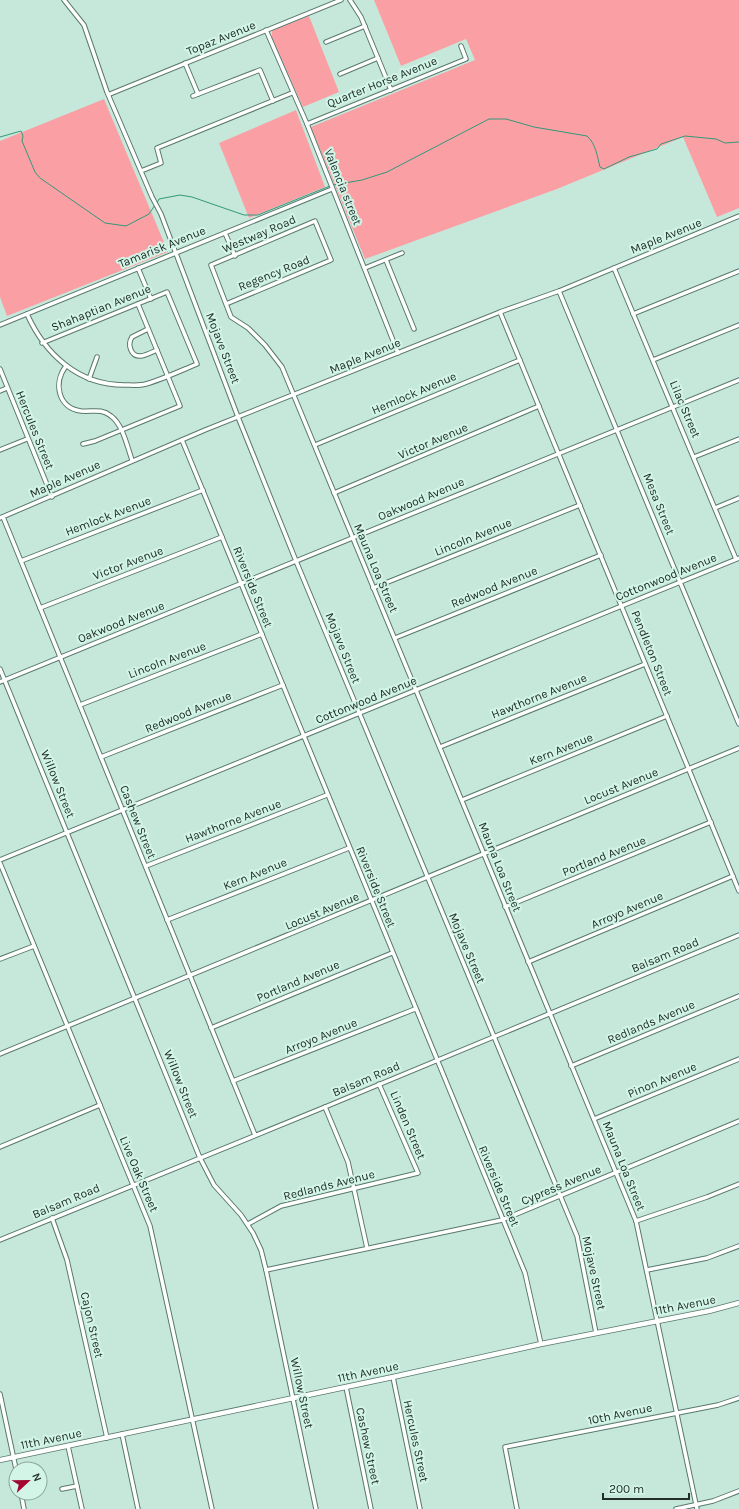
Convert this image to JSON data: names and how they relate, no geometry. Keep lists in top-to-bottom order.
{
  "streets": {
    "main road": ["11th Avenue"],
    "street": [
      "Topaz Avenue",
      "Quarter Horse Avenue",
      "Valencia street",
      "Westway Road",
      "Maple Avenue",
      "Tamarisk Avenue",
      "Regency Road",
      "Shahaptian Avenue",
      "Mojave Street",
      "Hemlock Avenue",
      "Lilac Street",
      "Hercules Street",
      "Victor Avenue",
      "Oakwood Avenue",
      "Mesa Street",
      "Lincoln Avenue",
      "Mauna Loa Street",
      "Cottonwood Avenue",
      "Riverside Street",
      "Redwood Avenue",
      "Pendleton Street",
      "Hawthorne Avenue",
      "Kern Avenue",
      "Willow Street",
      "Locust Avenue",
      "Cashew Street",
      "Portland Avenue",
      "Arroyo Avenue",
      "Balsam Road",
      "Redlands Avenue",
      "Pinon Avenue",
      "Linden Street",
      "Live Oak Street",
      "Cypress Avenue",
      "Cajon Street",
      "10th Avenue"
    ]
  },
  "crossings": [
    ["Topaz Avenue", "Valencia street"],
    ["Topaz Avenue", "Mojave Street"],
    ["Quarter Horse Avenue", "Valencia street"],
    ["Valencia street", "Maple Avenue"],
    ["Valencia street", "Tamarisk Avenue"],
    ["Westway Road", "Regency Road"],
    ["Westway Road", "Mauna Loa Street"],
    ["Maple Avenue", "Mojave Street"],
    ["Maple Avenue", "Lilac Street"],
    ["Maple Avenue", "Hercules Street"],
    ["Maple Avenue", "Mesa Street"],
    ["Maple Avenue", "Mauna Loa Street"],
    ["Maple Avenue", "Riverside Street"],
    ["Maple Avenue", "Pendleton Street"],
    ["Maple Avenue", "Cashew Street"],
    ["Tamarisk Avenue", "Mojave Street"],
    ["Regency Road", "Mauna Loa Street"],
    ["Mojave Street", "Oakwood Avenue"],
    ["Mojave Street", "Cottonwood Avenue"],
    ["Mojave Street", "Locust Avenue"],
    ["Mojave Street", "Balsam Road"],
    ["Mojave Street", "Cypress Avenue"],
    ["Mojave Street", "11th Avenue"],
    ["Hemlock Avenue", "Mauna Loa Street"],
    ["Hemlock Avenue", "Riverside Street"],
    ["Hemlock Avenue", "Pendleton Street"],
    ["Hemlock Avenue", "Cashew Street"],
    ["Lilac Street", "Oakwood Avenue"],
    ["Lilac Street", "Cottonwood Avenue"],
    ["Hercules Street", "11th Avenue"],
    ["Victor Avenue", "Mauna Loa Street"],
    ["Victor Avenue", "Riverside Street"],
    ["Victor Avenue", "Pendleton Street"],
    ["Victor Avenue", "Cashew Street"],
    ["Oakwood Avenue", "Mesa Street"],
    ["Oakwood Avenue", "Mauna Loa Street"],
    ["Oakwood Avenue", "Riverside Street"],
    ["Oakwood Avenue", "Pendleton Street"],
    ["Oakwood Avenue", "Willow Street"],
    ["Oakwood Avenue", "Cashew Street"],
    ["Mesa Street", "Cottonwood Avenue"],
    ["Lincoln Avenue", "Mauna Loa Street"],
    ["Lincoln Avenue", "Riverside Street"],
    ["Lincoln Avenue", "Pendleton Street"],
    ["Lincoln Avenue", "Cashew Street"],
    ["Mauna Loa Street", "Cottonwood Avenue"],
    ["Mauna Loa Street", "Redwood Avenue"],
    ["Mauna Loa Street", "Hawthorne Avenue"],
    ["Mauna Loa Street", "Kern Avenue"],
    ["Mauna Loa Street", "Locust Avenue"],
    ["Mauna Loa Street", "Portland Avenue"],
    ["Mauna Loa Street", "Arroyo Avenue"],
    ["Mauna Loa Street", "Balsam Road"],
    ["Mauna Loa Street", "Redlands Avenue"],
    ["Mauna Loa Street", "Pinon Avenue"],
    ["Mauna Loa Street", "Cypress Avenue"],
    ["Mauna Loa Street", "11th Avenue"],
    ["Mauna Loa Street", "10th Avenue"],
    ["Cottonwood Avenue", "Riverside Street"],
    ["Cottonwood Avenue", "Pendleton Street"],
    ["Cottonwood Avenue", "Willow Street"],
    ["Cottonwood Avenue", "Cashew Street"],
    ["Cottonwood Avenue", "Live Oak Street"],
    ["Riverside Street", "Redwood Avenue"],
    ["Riverside Street", "Hawthorne Avenue"],
    ["Riverside Street", "Kern Avenue"],
    ["Riverside Street", "Locust Avenue"],
    ["Riverside Street", "Portland Avenue"],
    ["Riverside Street", "Arroyo Avenue"],
    ["Riverside Street", "Balsam Road"],
    ["Riverside Street", "Cypress Avenue"],
    ["Riverside Street", "11th Avenue"],
    ["Redwood Avenue", "Pendleton Street"],
    ["Redwood Avenue", "Cashew Street"],
    ["Pendleton Street", "Hawthorne Avenue"],
    ["Pendleton Street", "Kern Avenue"],
    ["Pendleton Street", "Locust Avenue"],
    ["Pendleton Street", "Portland Avenue"],
    ["Pendleton Street", "Arroyo Avenue"],
    ["Hawthorne Avenue", "Cashew Street"],
    ["Kern Avenue", "Cashew Street"],
    ["Willow Street", "Locust Avenue"],
    ["Willow Street", "Balsam Road"],
    ["Willow Street", "Redlands Avenue"],
    ["Willow Street", "Cypress Avenue"],
    ["Willow Street", "11th Avenue"],
    ["Locust Avenue", "Cashew Street"],
    ["Locust Avenue", "Live Oak Street"],
    ["Cashew Street", "Portland Avenue"],
    ["Cashew Street", "Arroyo Avenue"],
    ["Cashew Street", "Balsam Road"],
    ["Cashew Street", "11th Avenue"],
    ["Balsam Road", "Linden Street"],
    ["Balsam Road", "Live Oak Street"],
    ["Balsam Road", "Cajon Street"],
    ["Redlands Avenue", "Linden Street"],
    ["Live Oak Street", "11th Avenue"],
    ["11th Avenue", "Cajon Street"]
  ],
  "scale_bar": "200 m",
  "north": "right"
}
